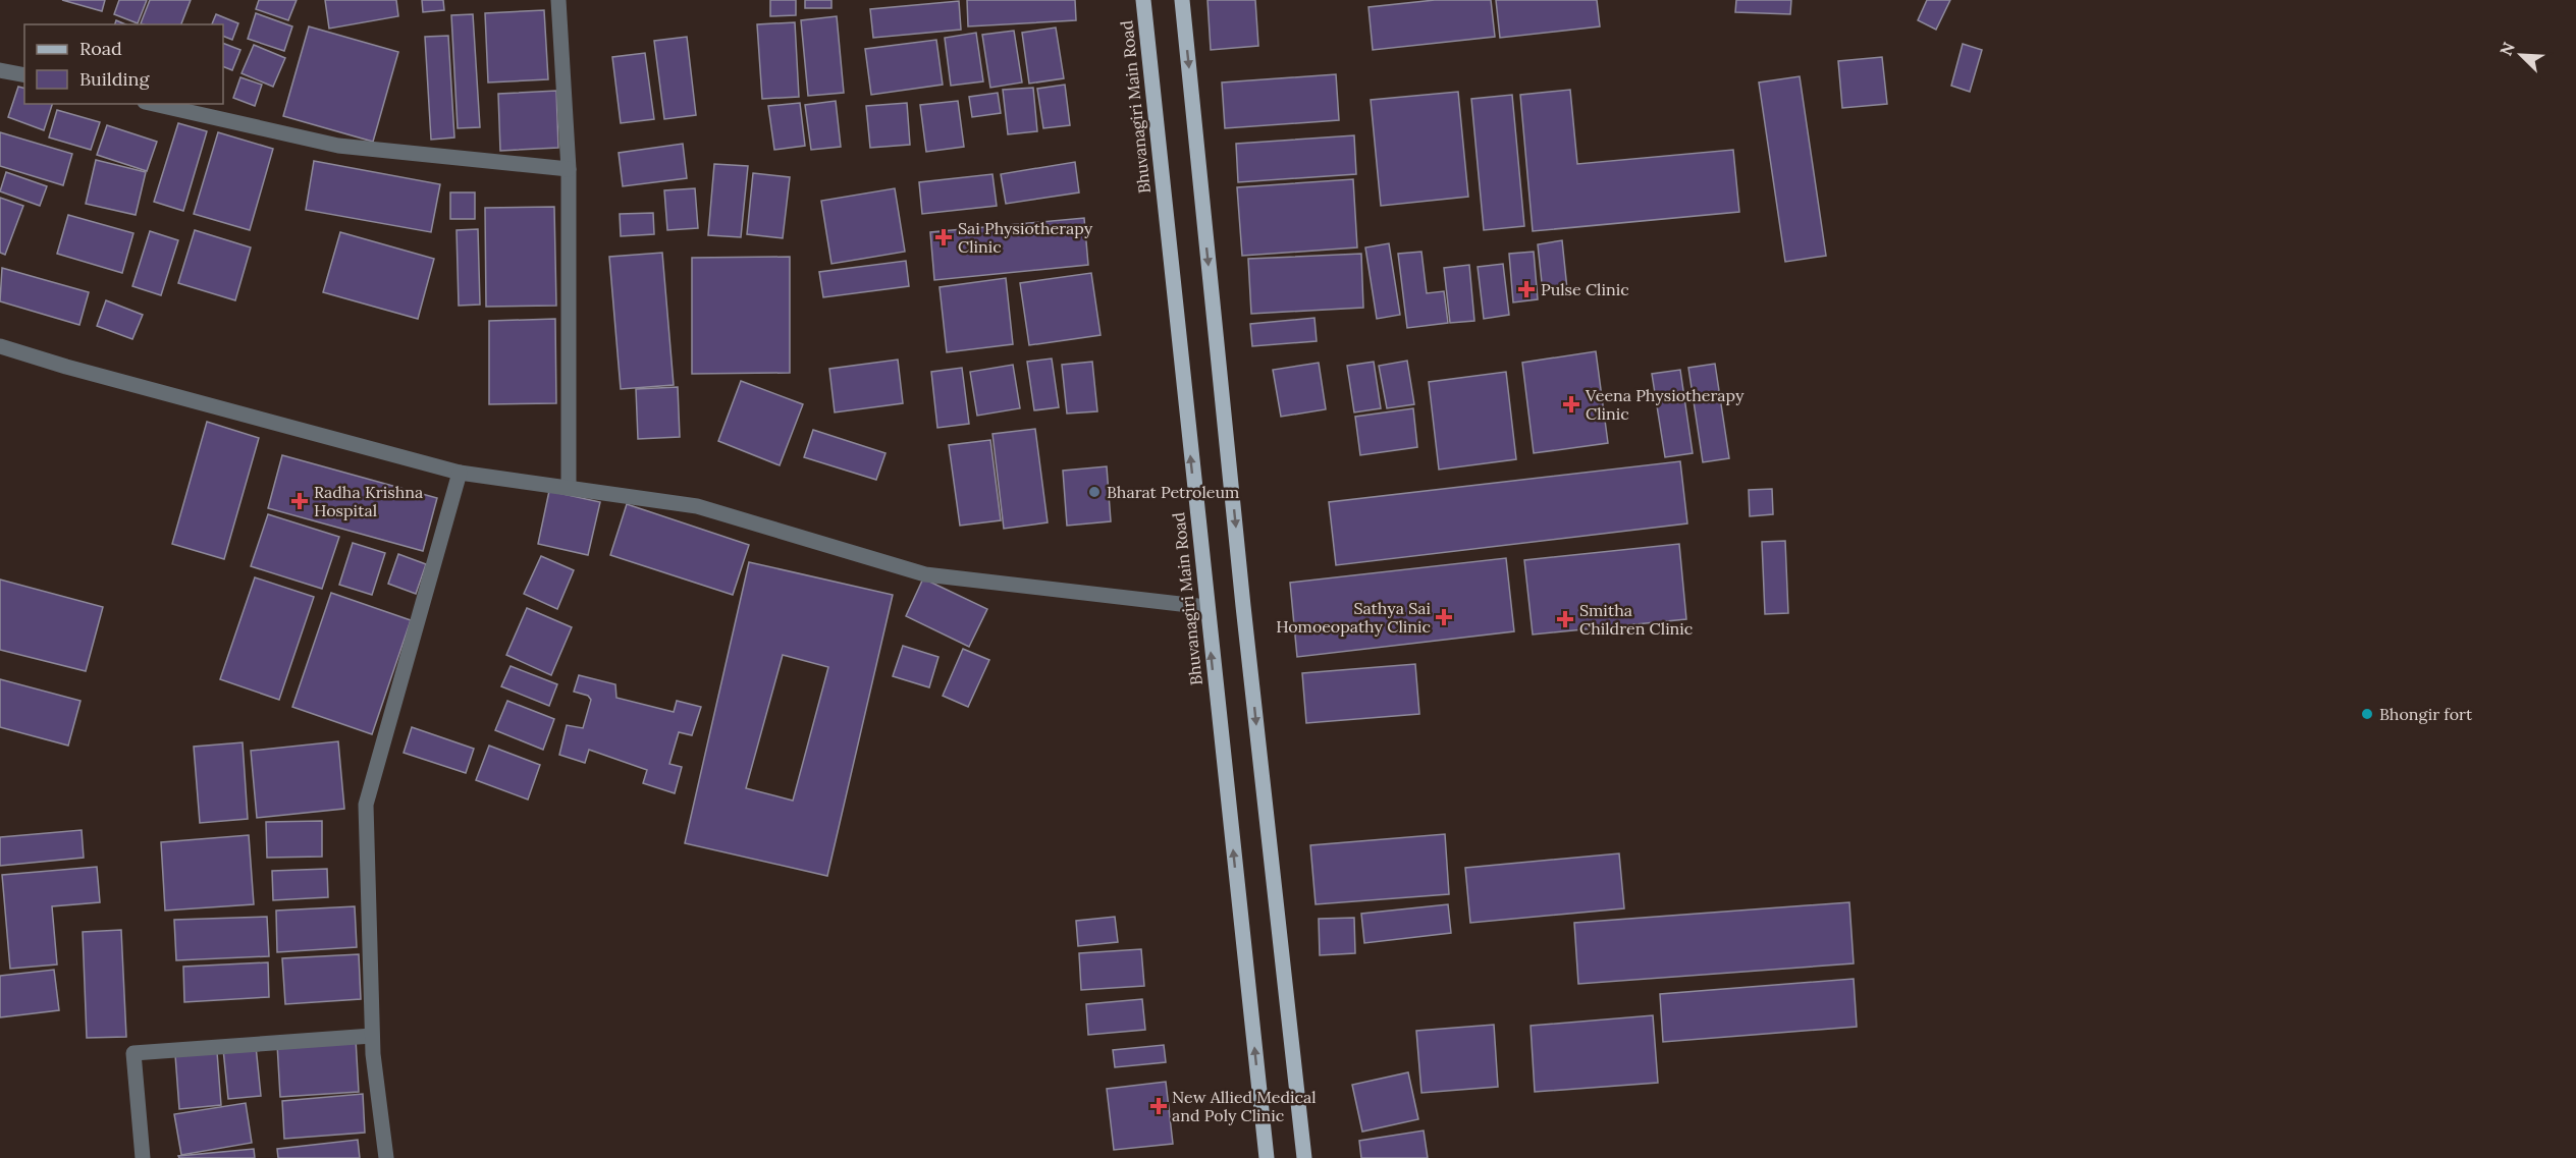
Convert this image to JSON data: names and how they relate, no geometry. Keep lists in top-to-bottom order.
{
  "streets": {
    "main road": ["Bhuvanagiri Main Road"]
  },
  "places": {
    "health": [
      "Sai Physiotherapy Clinic",
      "Pulse Clinic",
      "Veena Physiotherapy Clinic",
      "Radha Krishna Hospital",
      "Sathya Sai Homoeopathy Clinic",
      "Smitha Children Clinic",
      "New Allied Medical and Poly Clinic"
    ],
    "other": ["Bharat Petroleum", "Bhongir fort"]
  },
  "legend": ["Road", "Building"],
  "north": "top left"
}
